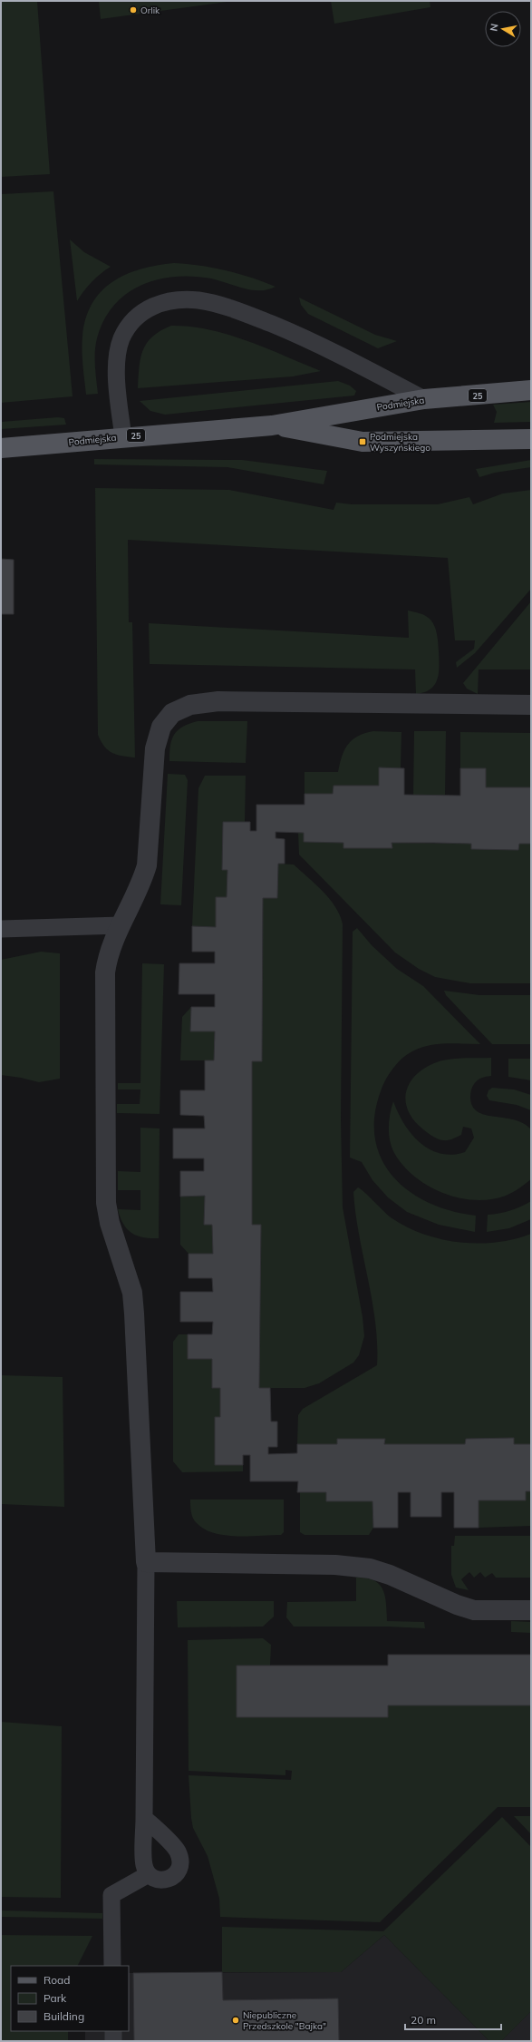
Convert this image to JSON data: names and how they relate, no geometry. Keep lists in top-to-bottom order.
{
  "streets": {
    "main road": ["25", "Podmiejska"]
  },
  "places": {
    "other": ["Orlik", "Niepubliczne Przedszkole \"Bajka\""],
    "transit": ["Podmiejska Wyszyńskiego"]
  },
  "legend": ["Road", "Park", "Building"],
  "scale_bar": "20 m",
  "north": "left"
}
